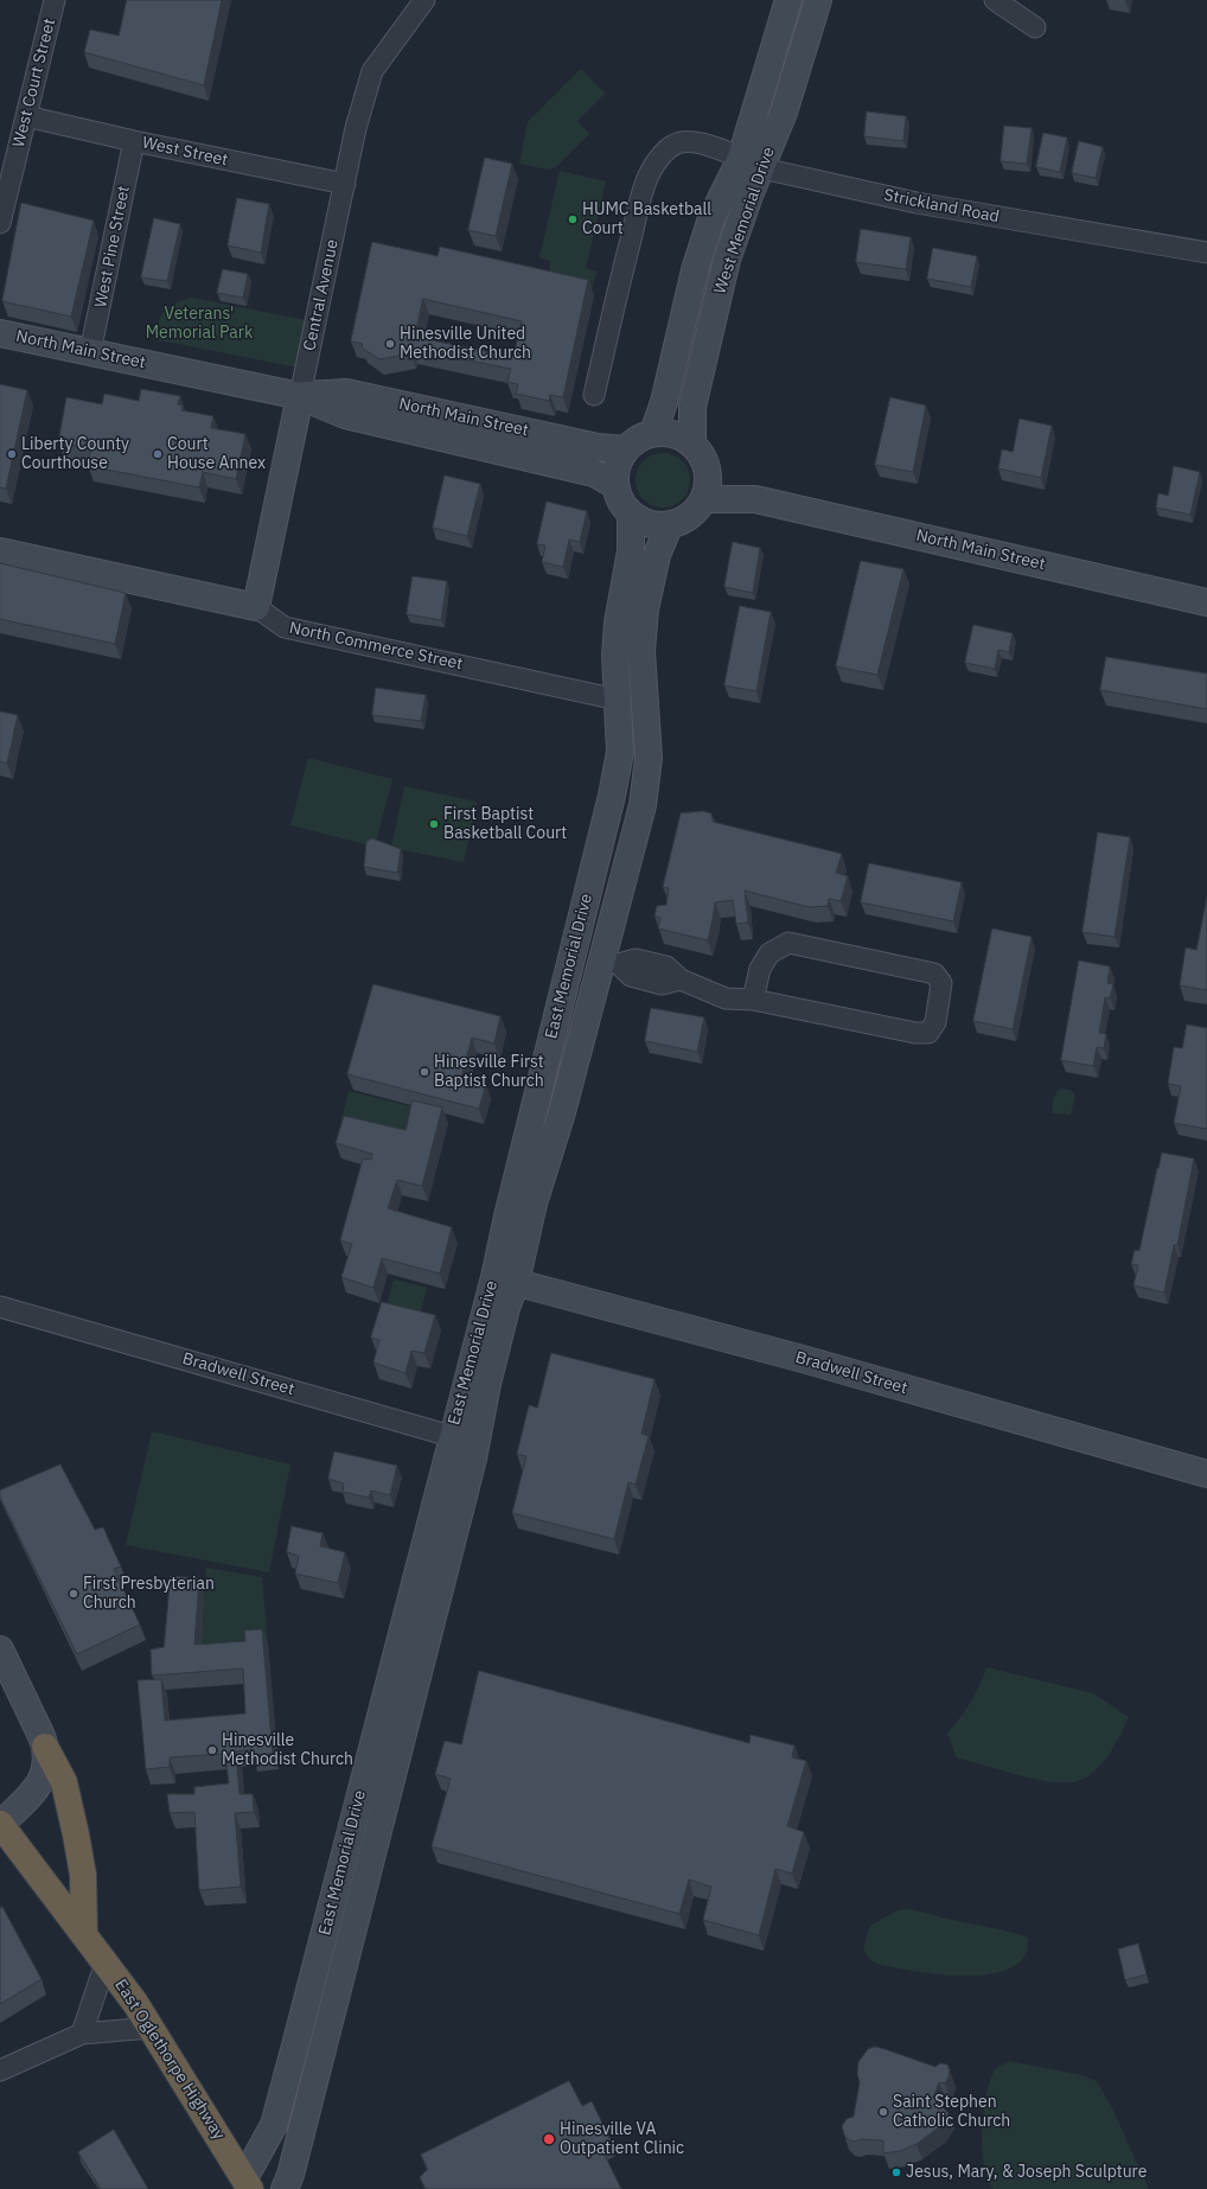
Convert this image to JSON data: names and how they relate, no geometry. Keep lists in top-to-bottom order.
{
  "streets": {
    "highway": ["East Oglethorpe Highway"],
    "main road": [
      "West Memorial Drive",
      "Central Avenue",
      "North Main Street",
      "North Commerce Street",
      "East Memorial Drive",
      "Bradwell Street"
    ],
    "street": [
      "West Court Street",
      "West Street",
      "Strickland Road",
      "West Pine Street"
    ]
  },
  "crossings": [
    ["West Court Street", "West Street"],
    ["West Street", "West Pine Street"],
    ["West Street", "Central Avenue"],
    ["Strickland Road", "West Memorial Drive"],
    ["West Memorial Drive", "North Main Street"],
    ["West Memorial Drive", "East Memorial Drive"],
    ["West Pine Street", "North Main Street"],
    ["Central Avenue", "North Main Street"],
    ["Central Avenue", "North Commerce Street"],
    ["North Main Street", "East Memorial Drive"],
    ["North Commerce Street", "East Memorial Drive"],
    ["East Memorial Drive", "Bradwell Street"],
    ["East Memorial Drive", "East Oglethorpe Highway"]
  ],
  "parks": ["Veterans' Memorial Park"],
  "places": [
    "HUMC Basketball Court",
    "Hinesville United Methodist Church",
    "Liberty County Courthouse",
    "Court House Annex",
    "First Baptist Basketball Court",
    "Hinesville First Baptist Church",
    "First Presbyterian Church",
    "Hinesville Methodist Church",
    "Saint Stephen Catholic Church",
    "Hinesville VA Outpatient Clinic",
    "Jesus, Mary, & Joseph Sculpture"
  ]
}
